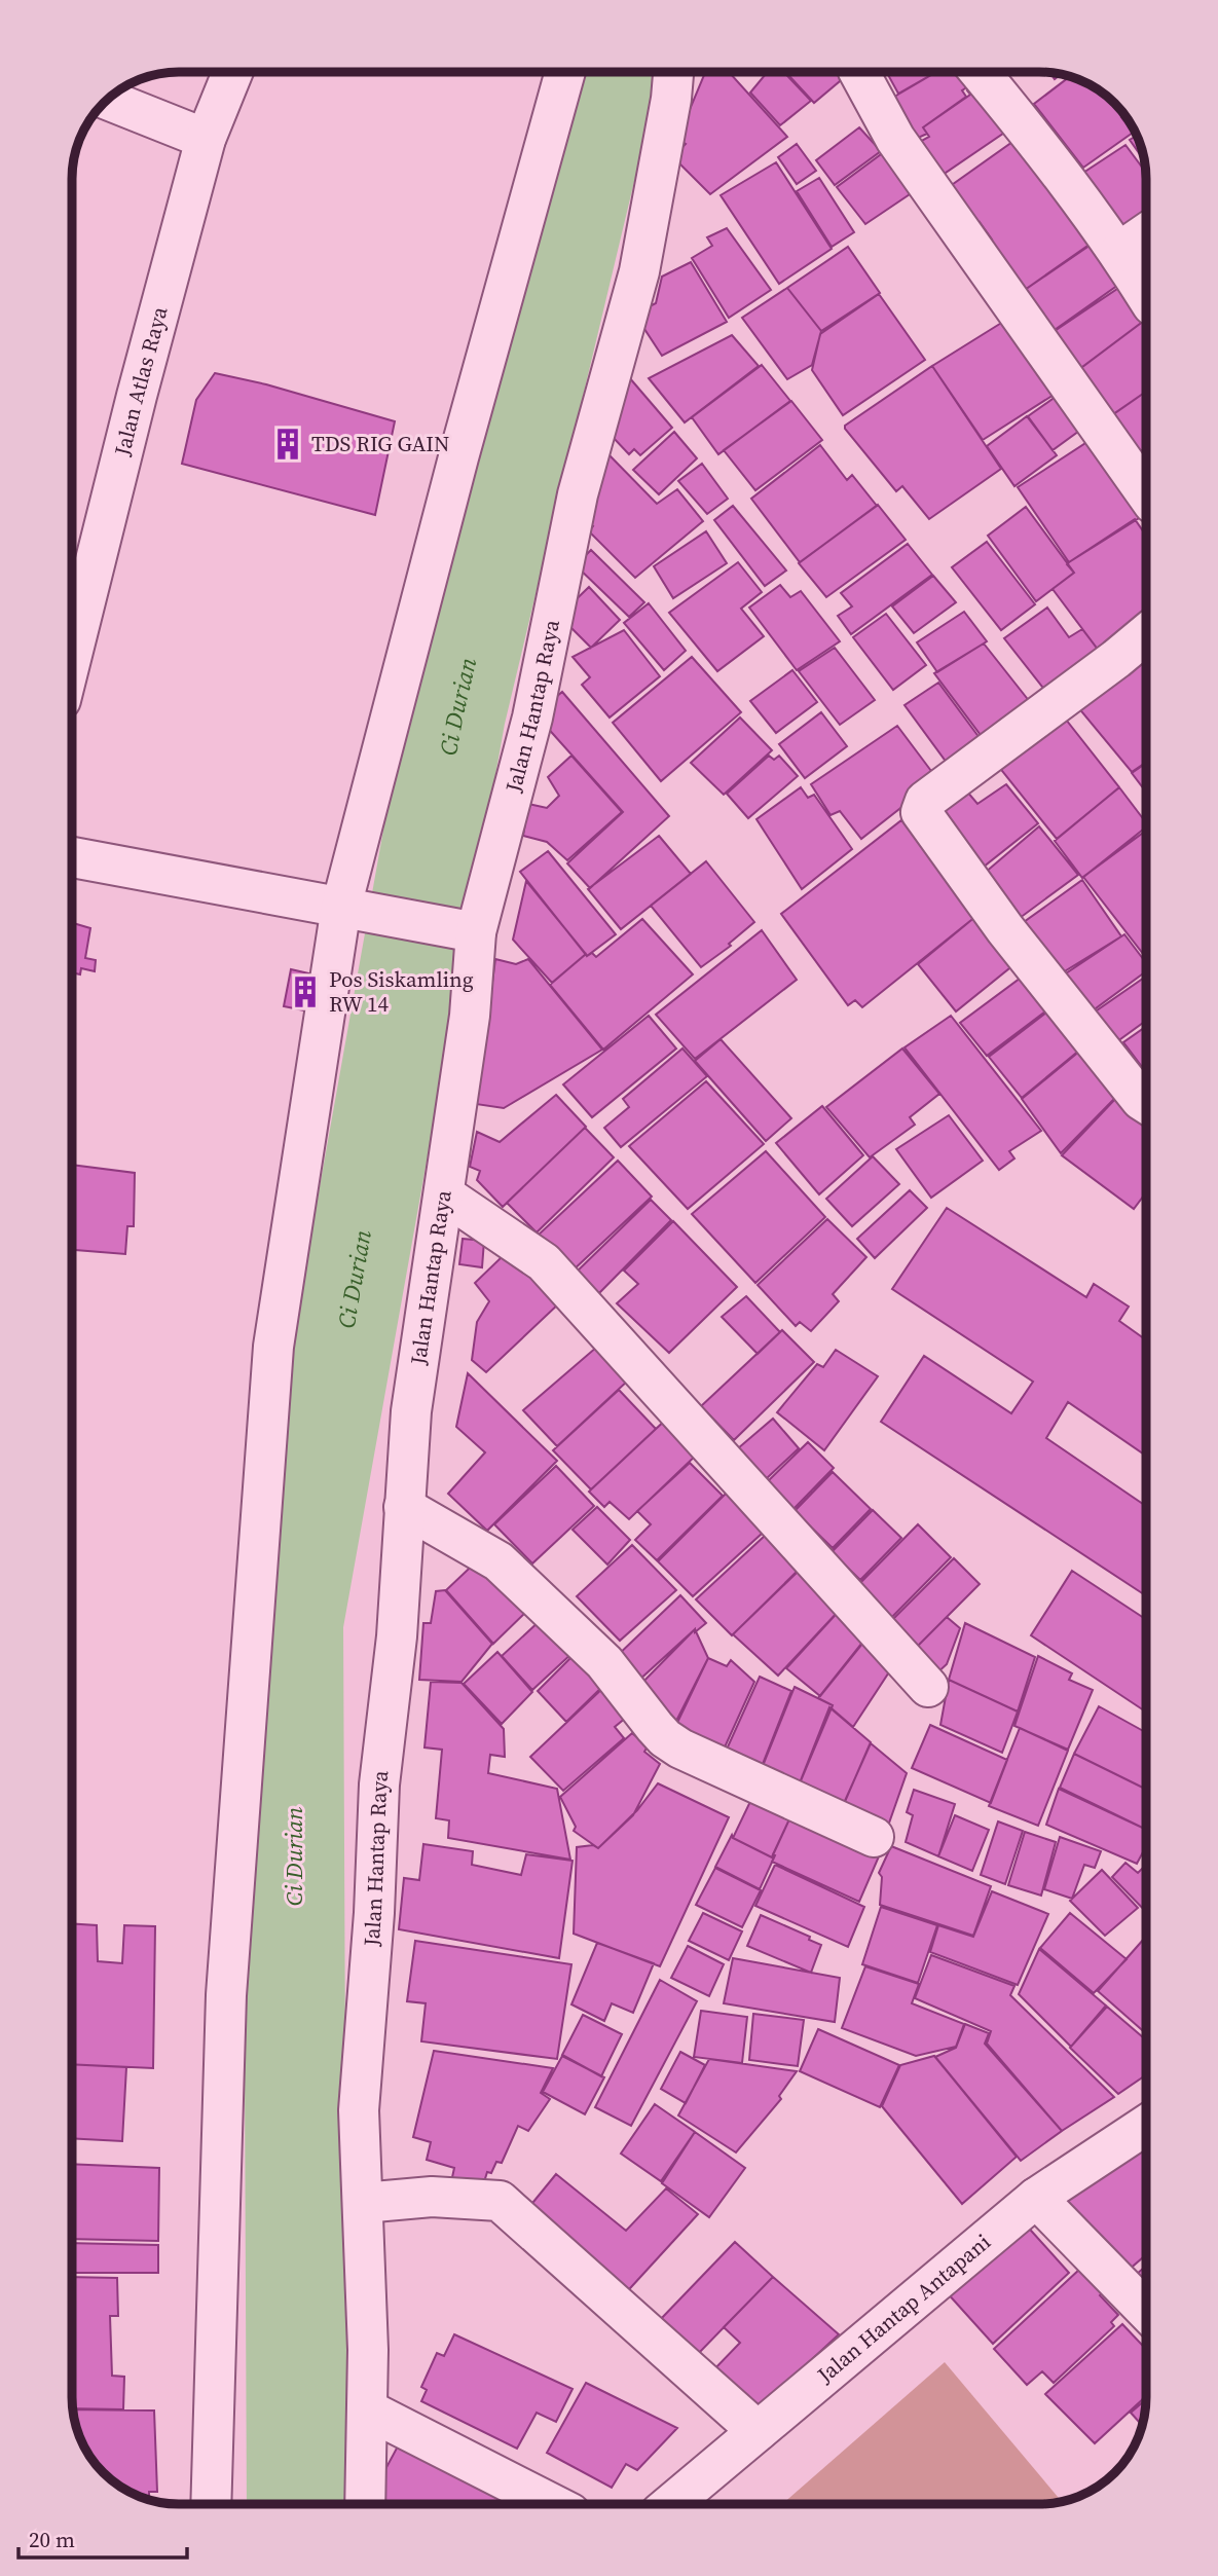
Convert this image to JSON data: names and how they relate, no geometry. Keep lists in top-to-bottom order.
{
  "streets": {
    "street": ["Jalan Atlas Raya", "Jalan Hantap Raya", "Jalan Hantap Antapani"]
  },
  "water": ["Ci Durian"],
  "places": {
    "building": ["TDS RIG GAIN", "Pos Siskamling RW 14"]
  },
  "scale_bar": "20 m"
}
